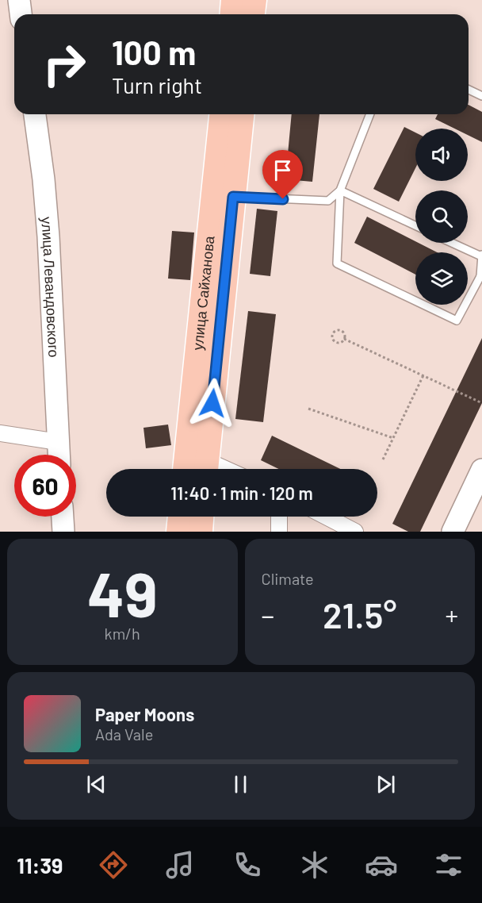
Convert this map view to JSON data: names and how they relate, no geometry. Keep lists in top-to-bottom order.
{
  "streets": {
    "main road": ["улица Сайханова"],
    "street": ["улица Левандовского"]
  },
  "page": {
    "turn": ["100 m", "Turn right"],
    "limit": "60",
    "trip": "11:40 · 1 min · 120 m",
    "tile": [
      ["49", "km/h"],
      "Climate"
    ],
    "heat": ["−", "21.5°", "+"],
    "song": ["Paper Moons", "Ada Vale"],
    "tabs": "11:39"
  }
}
